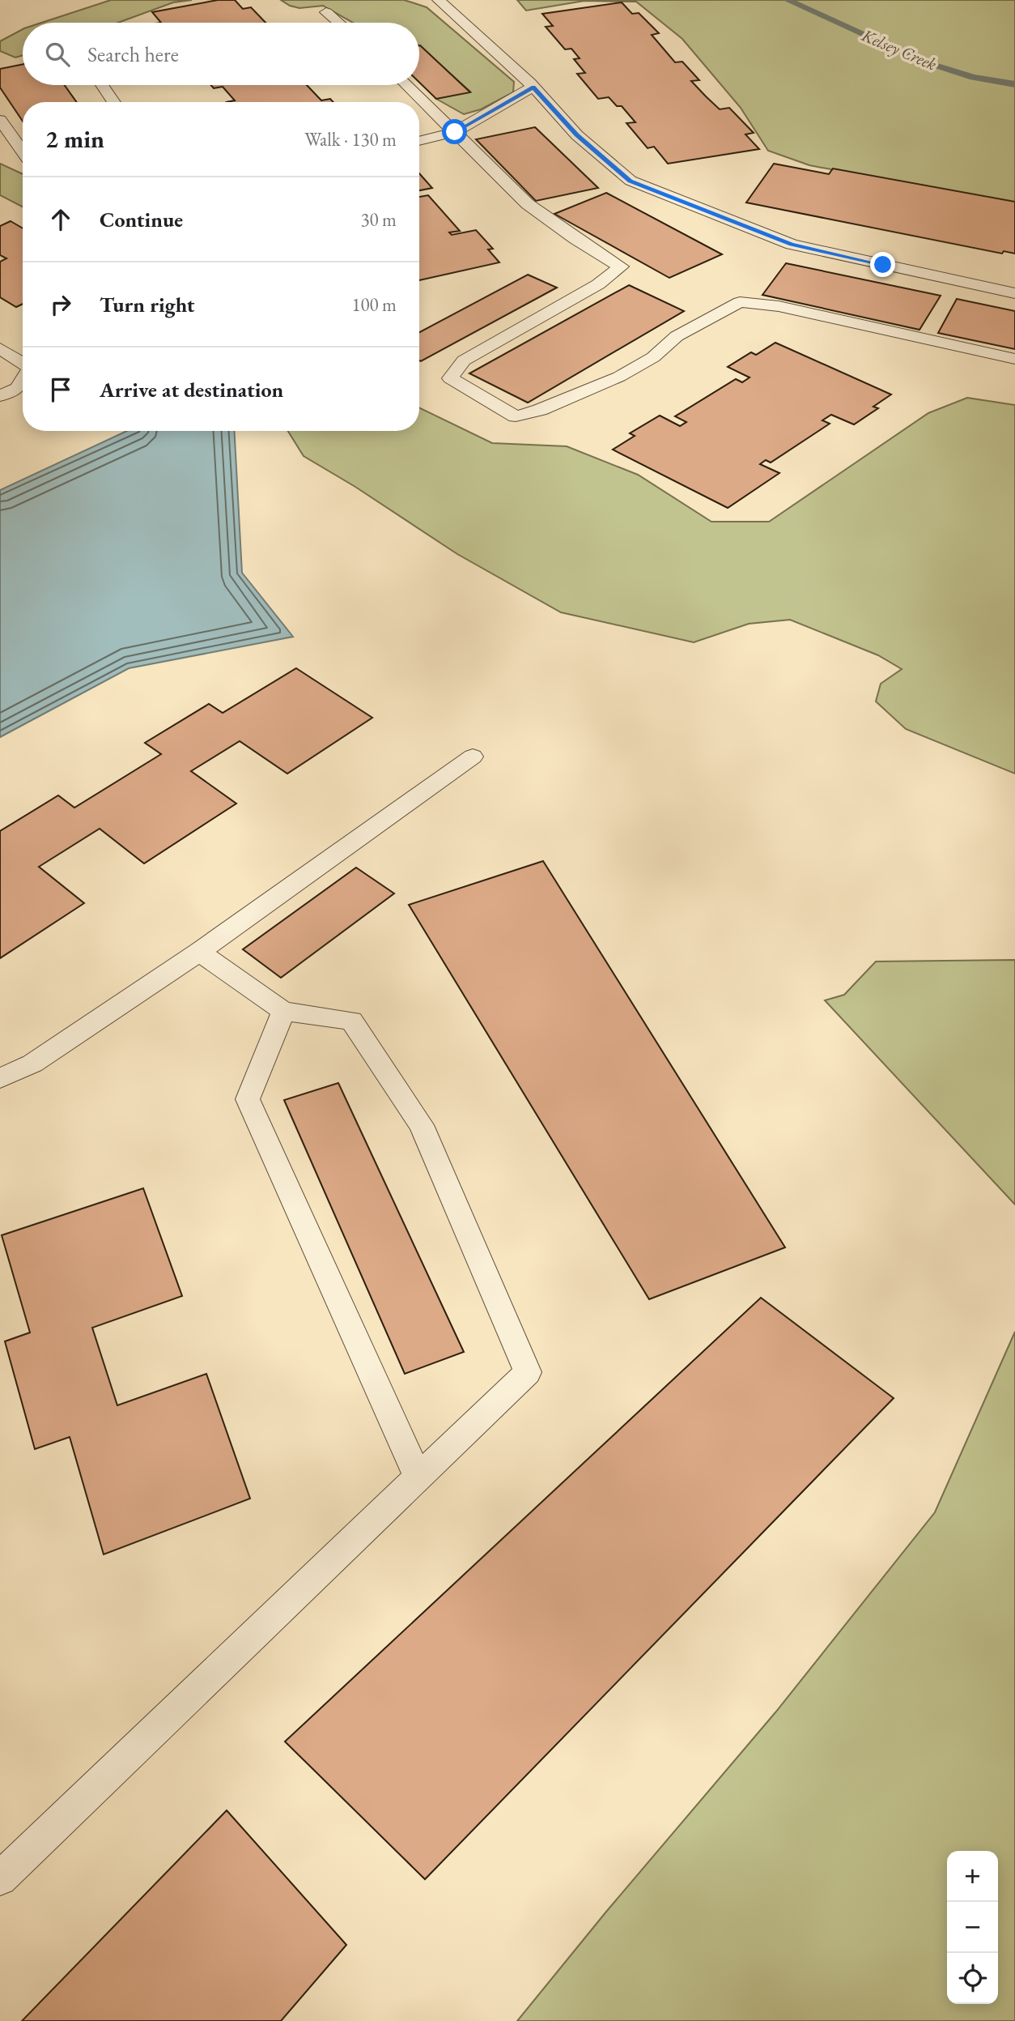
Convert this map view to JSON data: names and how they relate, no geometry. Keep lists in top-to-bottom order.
{
  "water": ["Kelsey Creek"],
  "page": {
    "search": "Search here",
    "heading": ["2 min", "Walk · 130 m"],
    "list": [
      ["Continue", "30 m"],
      ["Turn right", "100 m"],
      "Arrive at destination"
    ],
    "map_buttons": ["+", "−"]
  }
}
